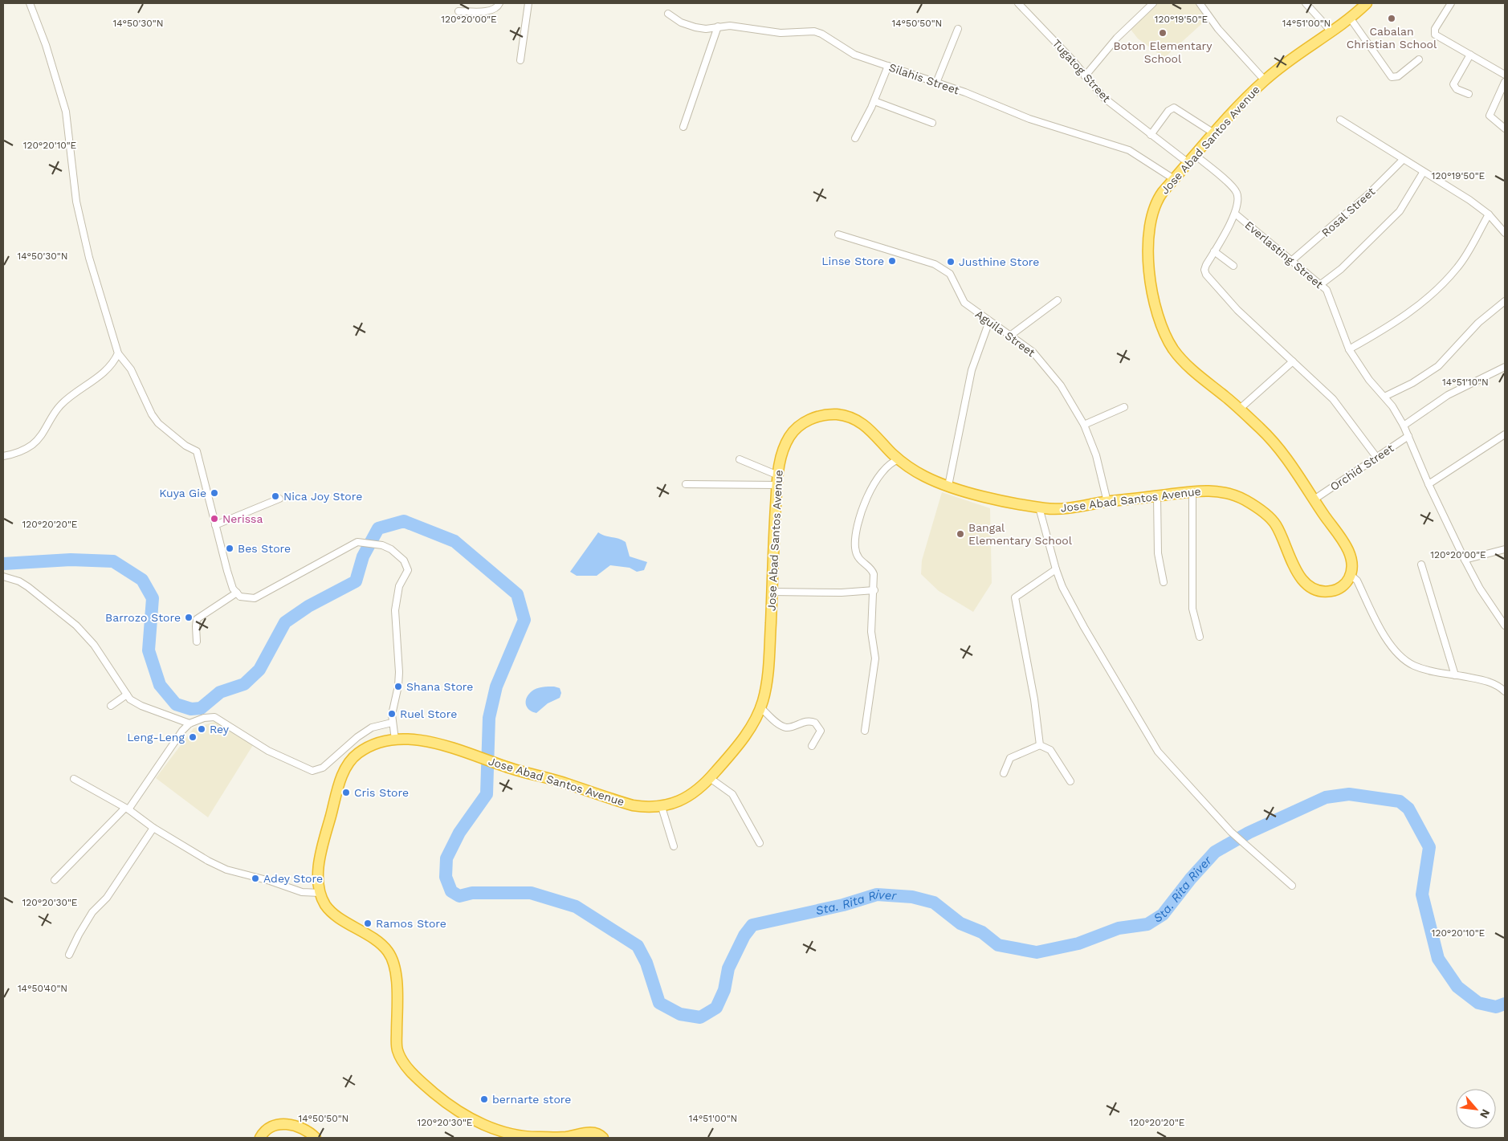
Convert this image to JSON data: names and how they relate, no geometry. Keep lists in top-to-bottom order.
{
  "streets": {
    "highway": ["Jose Abad Santos Avenue"],
    "street": [
      "Tugatog Street",
      "Silahis Street",
      "Rosal Street",
      "Everlasting Street",
      "Aguila Street",
      "Orchid Street"
    ]
  },
  "crossings": [
    ["Tugatog Street", "Jose Abad Santos Avenue"],
    ["Silahis Street", "Jose Abad Santos Avenue"],
    ["Jose Abad Santos Avenue", "Everlasting Street"],
    ["Jose Abad Santos Avenue", "Aguila Street"],
    ["Jose Abad Santos Avenue", "Orchid Street"],
    ["Rosal Street", "Everlasting Street"],
    ["Everlasting Street", "Orchid Street"]
  ],
  "water": ["Sta. Rita River"],
  "places": [
    "Cabalan Christian School",
    "Boton Elementary School",
    "Linse Store",
    "Justhine Store",
    "Kuya Gie",
    "Nica Joy Store",
    "Nerissa",
    "Bangal Elementary School",
    "Bes Store",
    "Barrozo Store",
    "Shana Store",
    "Ruel Store",
    "Rey",
    "Leng-Leng",
    "Cris Store",
    "Adey Store",
    "Ramos Store",
    "bernarte store"
  ],
  "north": "bottom right",
  "coordinates": [
    "120°20'00\"E",
    "120°19'50\"E",
    "14°50'30\"N",
    "14°50'50\"N",
    "14°51'00\"N",
    "120°20'10\"E",
    "14°51'10\"N",
    "120°20'20\"E",
    "120°20'30\"E",
    "14°50'40\"N"
  ]
}
